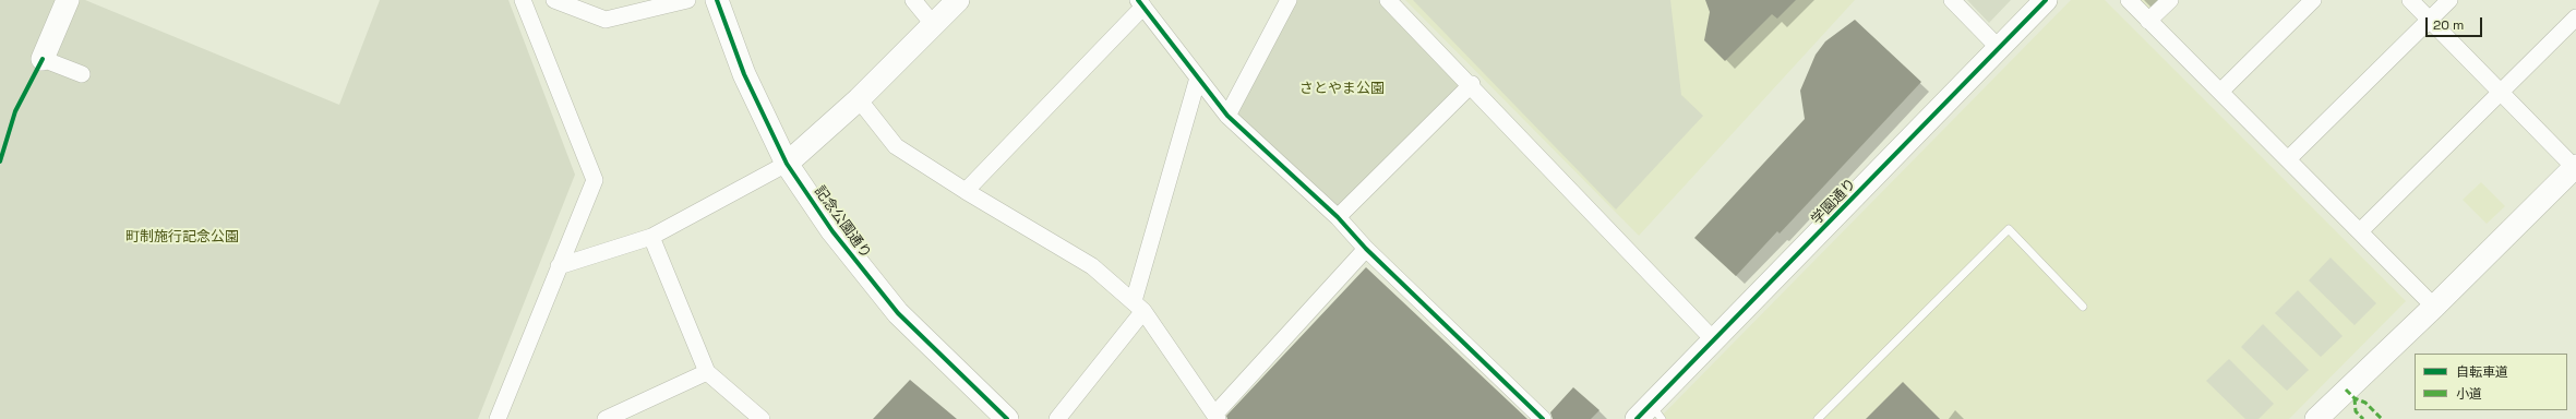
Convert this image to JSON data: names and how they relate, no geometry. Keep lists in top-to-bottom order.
{
  "streets": {
    "street": ["学園通り", "記念公園通り"]
  },
  "parks": ["さとやま公園", "町制施行記念公園"],
  "legend": ["自転車道", "小道"],
  "scale_bar": "20 m"
}
